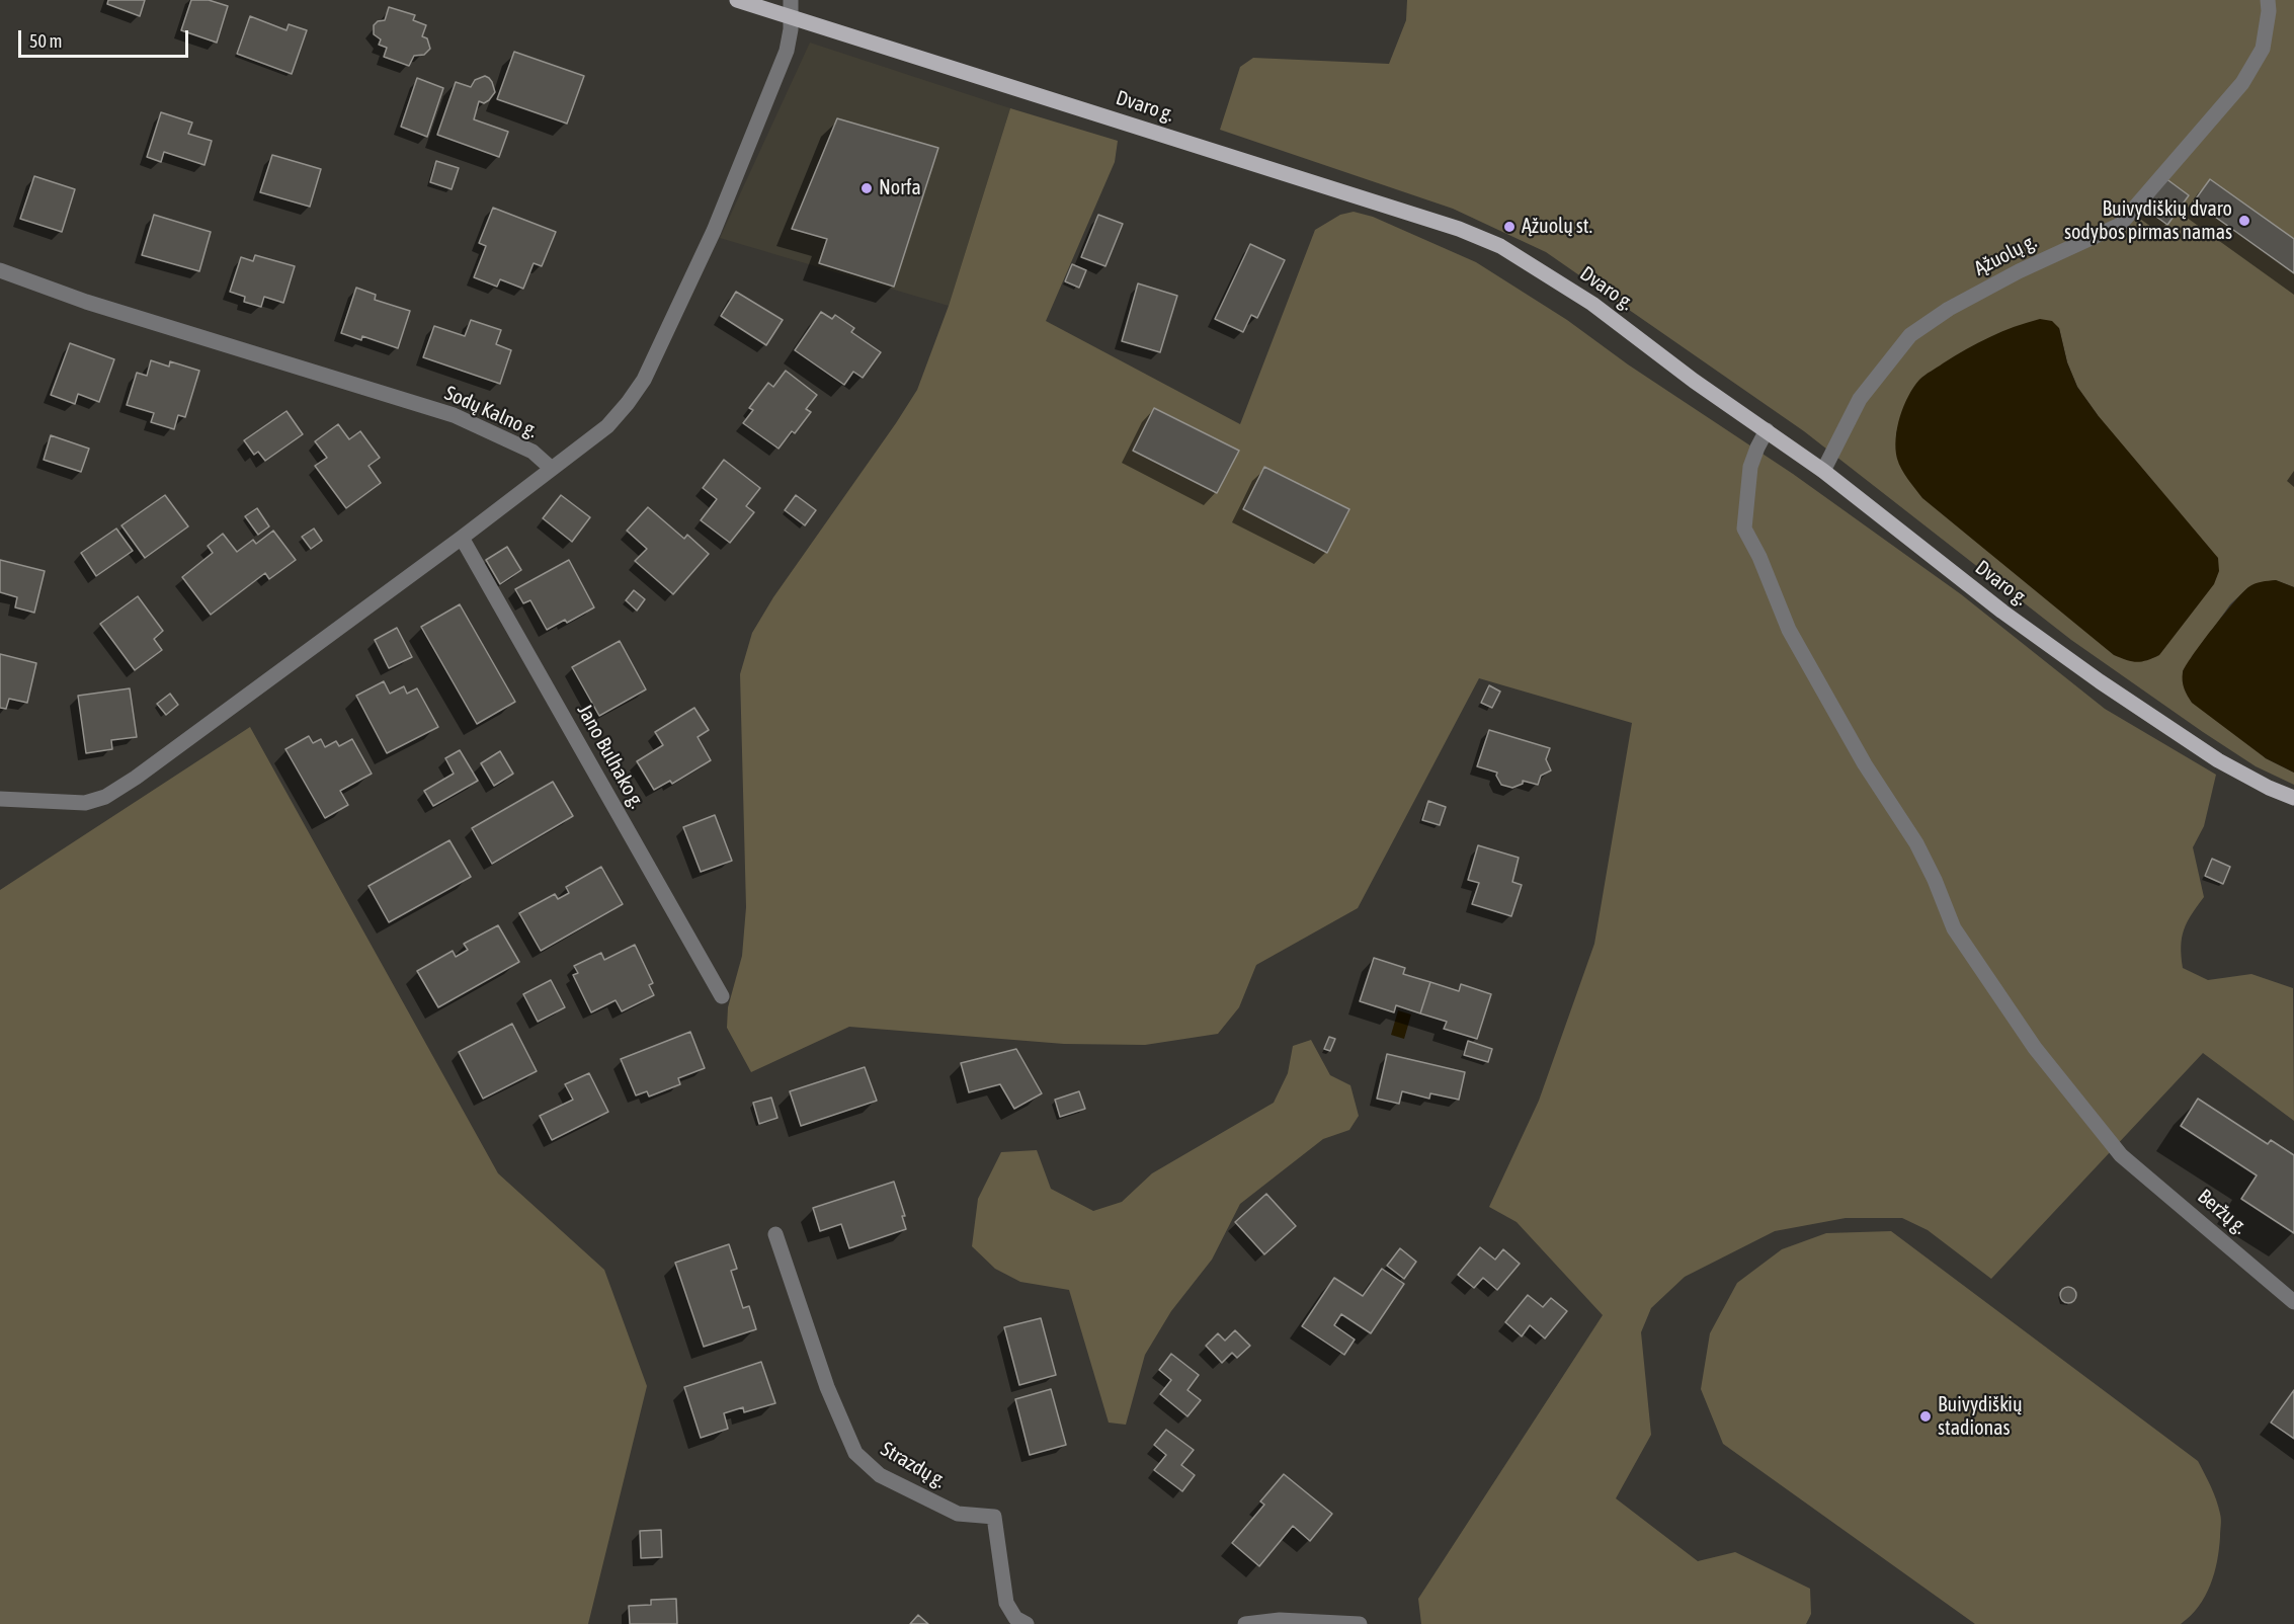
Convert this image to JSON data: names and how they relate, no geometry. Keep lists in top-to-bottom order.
{
  "streets": {
    "main road": ["Dvaro g."],
    "street": [
      "Ąžuolų g.",
      "Sodų Kalno g.",
      "Jano Bulhako g.",
      "Beržų g.",
      "Strazdų g."
    ]
  },
  "crossings": [
    ["Dvaro g.", "Ąžuolų g."],
    ["Dvaro g.", "Beržų g."]
  ],
  "places": [
    "Norfa",
    "Buivydiškių dvaro sodybos pirmas namas",
    "Ąžuolų st.",
    "Buivydiškių stadionas"
  ],
  "scale_bar": "50 m"
}
